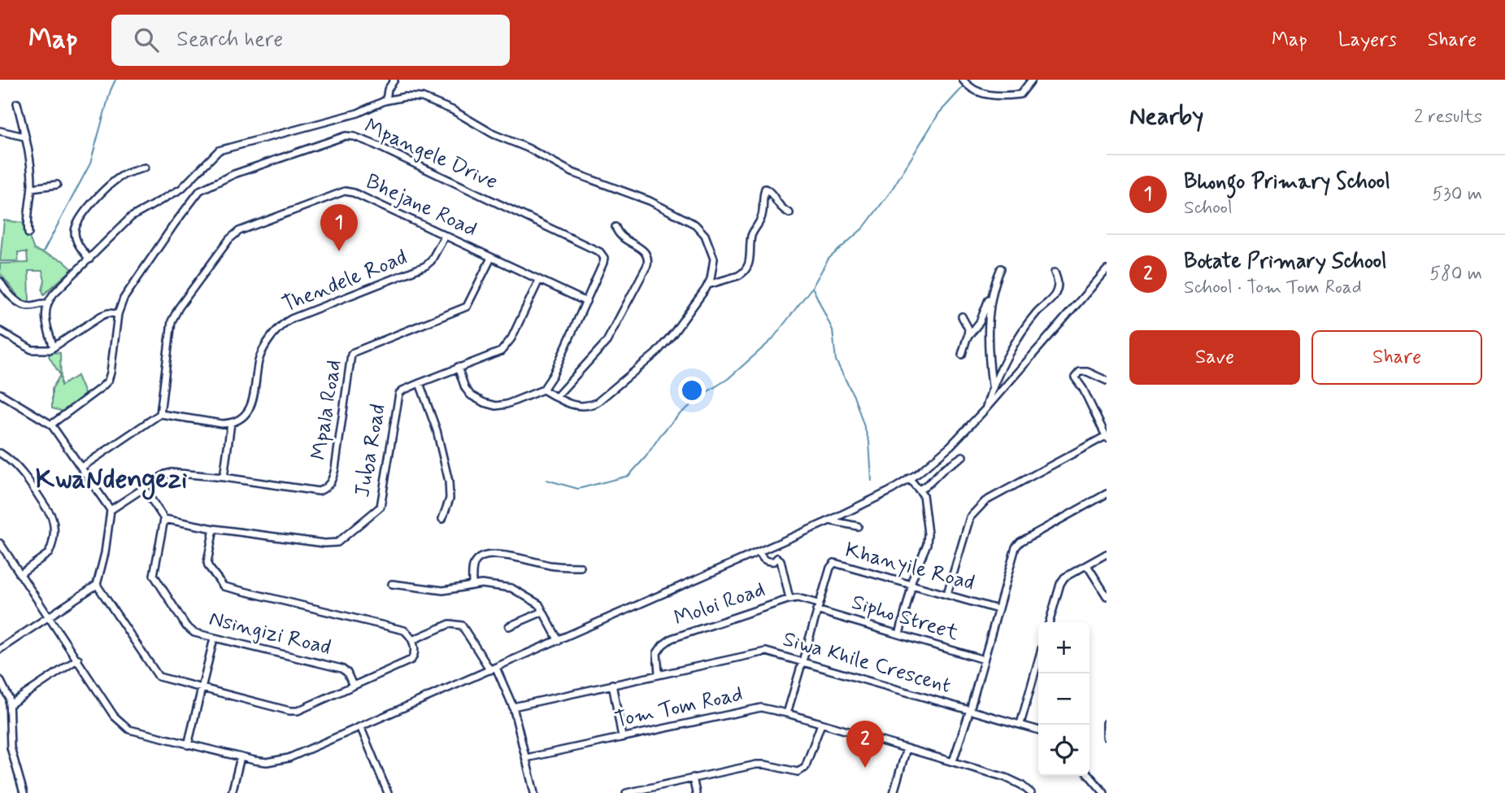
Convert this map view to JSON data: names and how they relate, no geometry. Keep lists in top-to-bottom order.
{
  "streets": {
    "street": [
      "Mpangele Drive",
      "Bhejane Road",
      "Thendele Road",
      "Mpala Road",
      "Juba Road",
      "Khanyile Road",
      "Moloi Road",
      "Sipho Street",
      "Nsingizi Road",
      "Siwa Khile Crescent",
      "Tom Tom Road"
    ]
  },
  "crossings": [
    ["Mpangele Drive", "Bhejane Road"],
    ["Bhejane Road", "Thendele Road"],
    ["Bhejane Road", "Mpala Road"],
    ["Bhejane Road", "Juba Road"],
    ["Juba Road", "Nsingizi Road"],
    ["Khanyile Road", "Moloi Road"],
    ["Khanyile Road", "Sipho Street"],
    ["Khanyile Road", "Siwa Khile Crescent"],
    ["Khanyile Road", "Tom Tom Road"],
    ["Moloi Road", "Sipho Street"],
    ["Moloi Road", "Siwa Khile Crescent"]
  ],
  "districts": ["KwaNdengezi"],
  "page": {
    "header": "Map",
    "search": "Search here",
    "nav": ["Map", "Layers", "Share"],
    "heading": ["Nearby", "2 results"],
    "list": [
      {
        "mark": "1",
        "name": "Bhongo Primary School",
        "note": "School",
        "value": "530 m"
      },
      {
        "mark": "2",
        "name": "Botate Primary School",
        "note": "School · Tom Tom Road",
        "value": "580 m"
      }
    ],
    "pins": ["1", "2"],
    "buttons": ["Save", "Share"],
    "map_buttons": ["+", "−"]
  }
}
